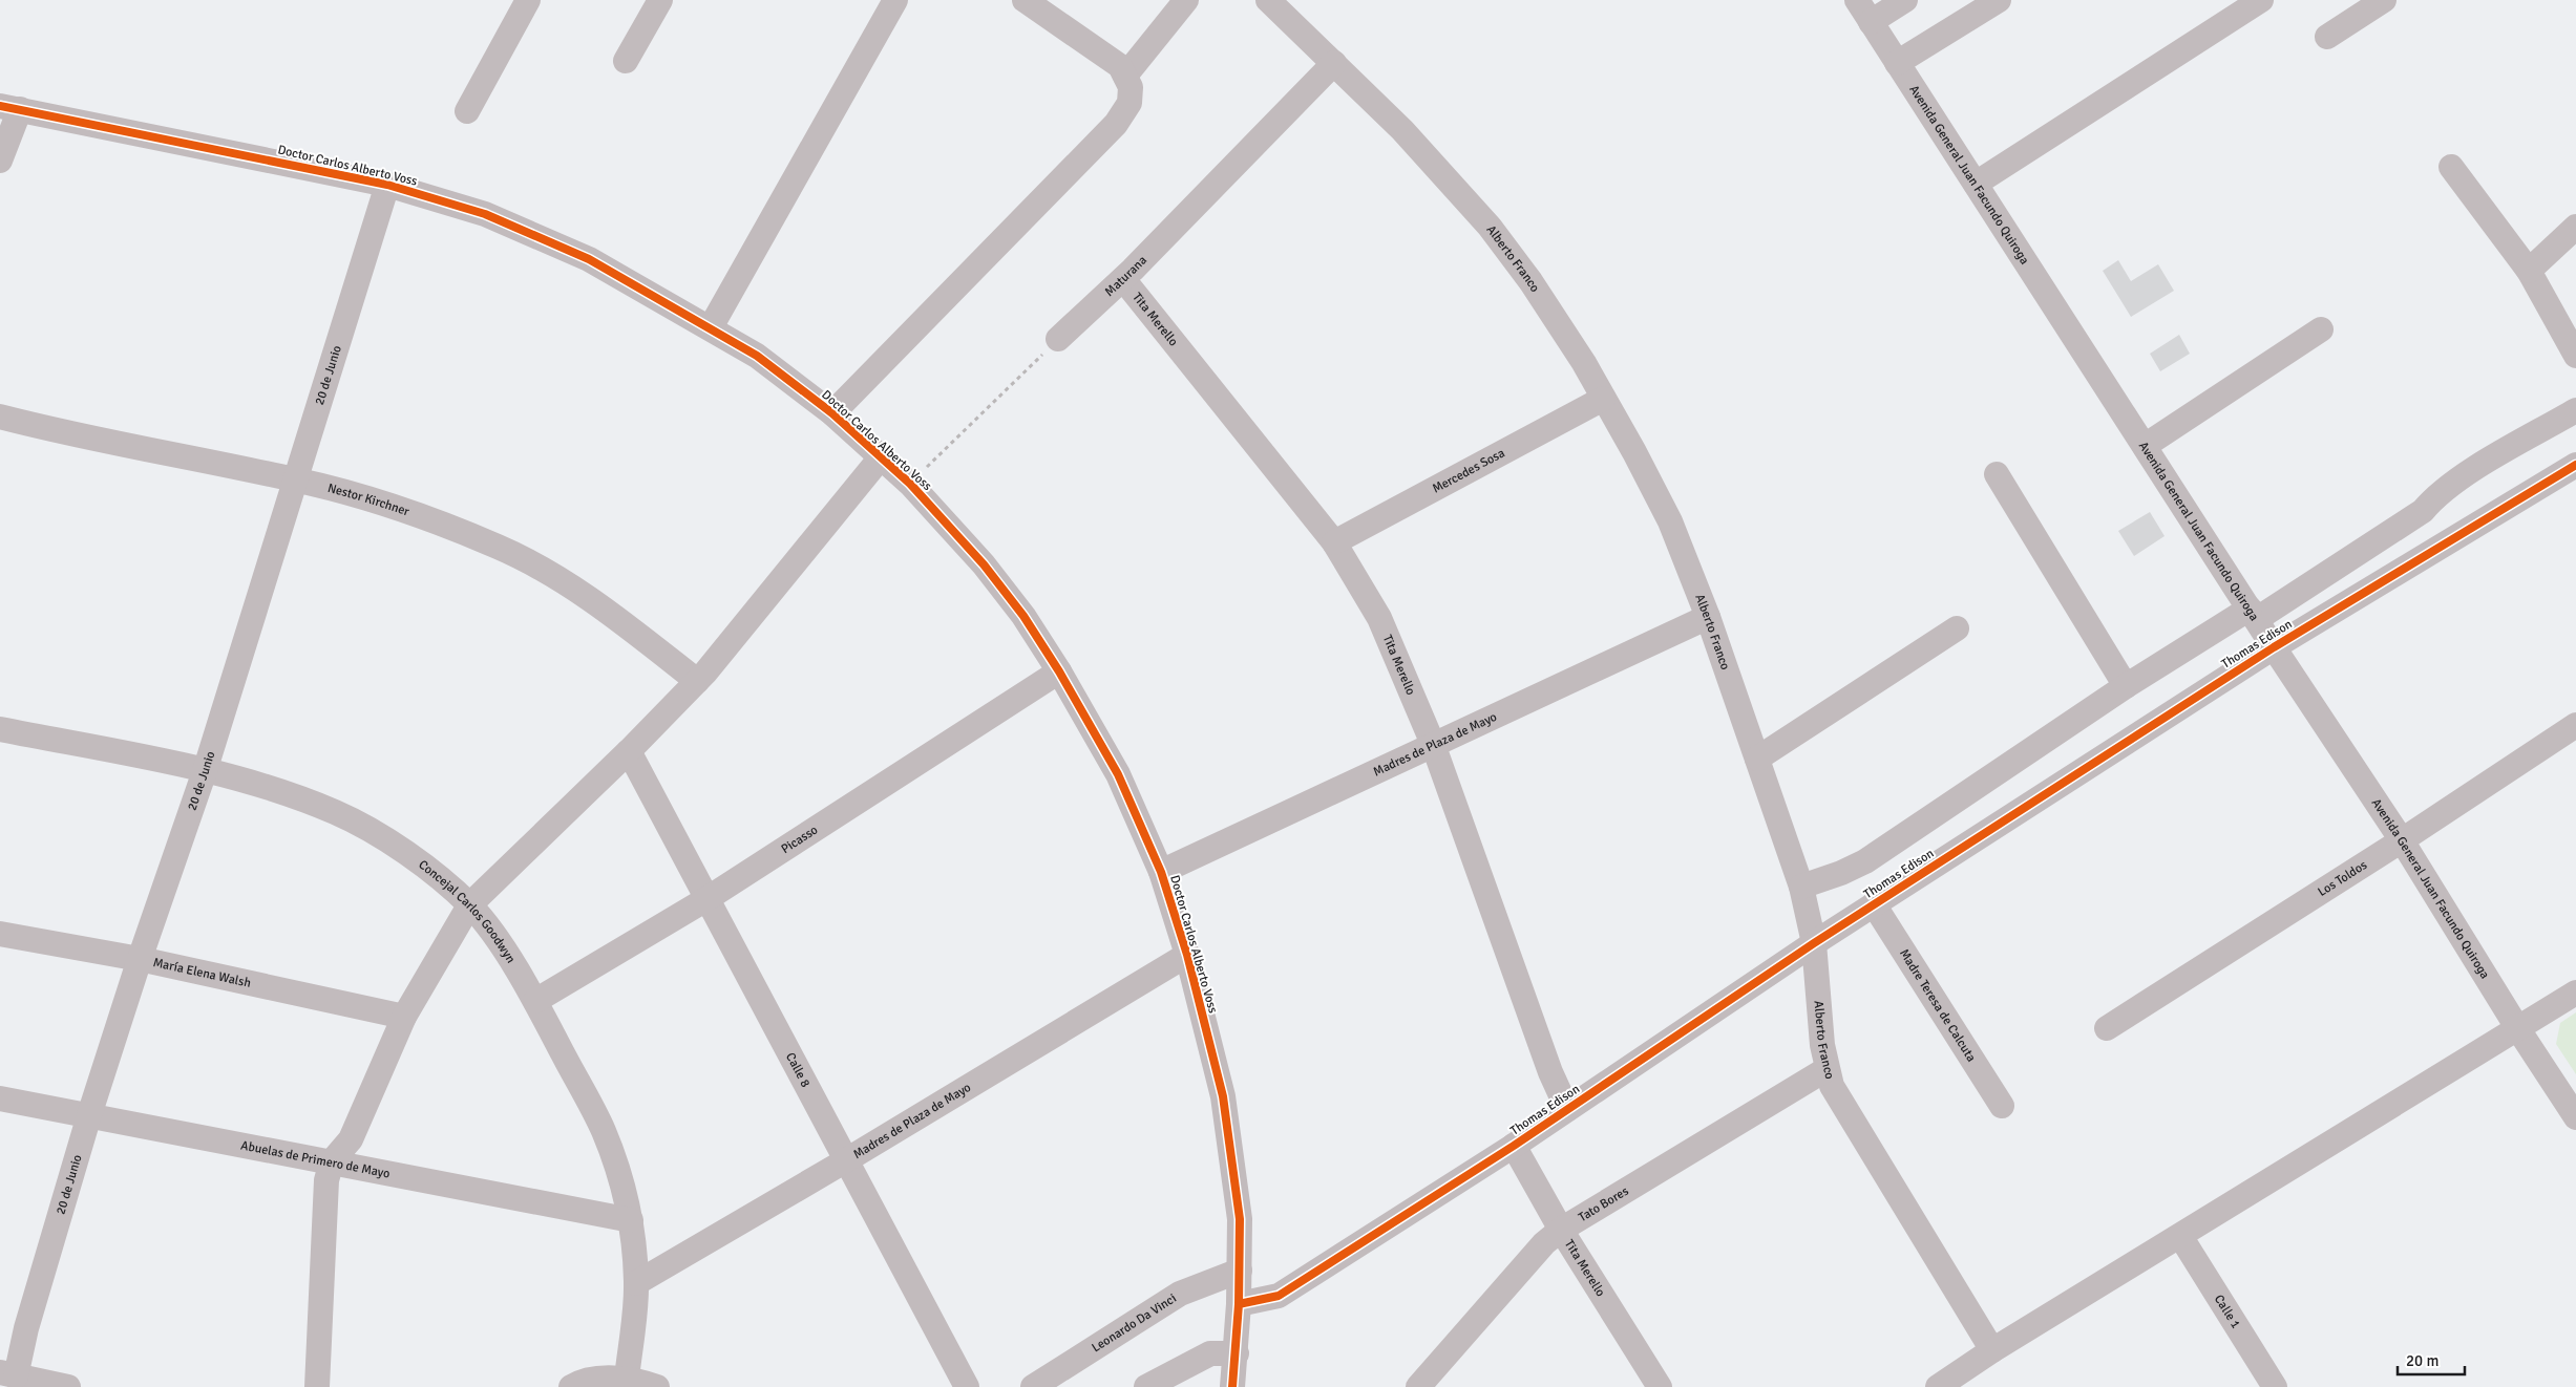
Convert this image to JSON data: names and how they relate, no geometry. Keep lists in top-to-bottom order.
{
  "streets": {
    "street": [
      "Doctor Carlos Alberto Voss",
      "Avenida General Juan Facundo Quiroga",
      "Alberto Franco",
      "Maturana",
      "Tita Merello",
      "20 de Junio",
      "Mercedes Sosa",
      "Nestor Kirchner",
      "Thomas Edison",
      "Madres de Plaza de Mayo",
      "Picasso",
      "Los Toldos",
      "Concejal Carlos Goodwyn",
      "María Elena Walsh",
      "Madre Teresa de Calcuta",
      "Calle 8",
      "Abuelas de Primero de Mayo",
      "Tato Bores",
      "Calle 1",
      "Leonardo Da Vinci"
    ]
  },
  "crossings": [
    ["Doctor Carlos Alberto Voss", "20 de Junio"],
    ["Doctor Carlos Alberto Voss", "Thomas Edison"],
    ["Doctor Carlos Alberto Voss", "Madres de Plaza de Mayo"],
    ["Doctor Carlos Alberto Voss", "Picasso"],
    ["Doctor Carlos Alberto Voss", "Leonardo Da Vinci"],
    ["Avenida General Juan Facundo Quiroga", "Thomas Edison"],
    ["Avenida General Juan Facundo Quiroga", "Los Toldos"],
    ["Alberto Franco", "Maturana"],
    ["Alberto Franco", "Mercedes Sosa"],
    ["Alberto Franco", "Thomas Edison"],
    ["Alberto Franco", "Madres de Plaza de Mayo"],
    ["Alberto Franco", "Tato Bores"],
    ["Maturana", "Tita Merello"],
    ["Tita Merello", "Mercedes Sosa"],
    ["Tita Merello", "Thomas Edison"],
    ["Tita Merello", "Madres de Plaza de Mayo"],
    ["Tita Merello", "Tato Bores"],
    ["20 de Junio", "Nestor Kirchner"],
    ["20 de Junio", "Concejal Carlos Goodwyn"],
    ["20 de Junio", "María Elena Walsh"],
    ["20 de Junio", "Abuelas de Primero de Mayo"],
    ["Thomas Edison", "Madre Teresa de Calcuta"],
    ["Madres de Plaza de Mayo", "Concejal Carlos Goodwyn"],
    ["Madres de Plaza de Mayo", "Calle 8"],
    ["Picasso", "Concejal Carlos Goodwyn"],
    ["Picasso", "Calle 8"],
    ["Concejal Carlos Goodwyn", "Abuelas de Primero de Mayo"]
  ],
  "scale_bar": "20 m"
}
